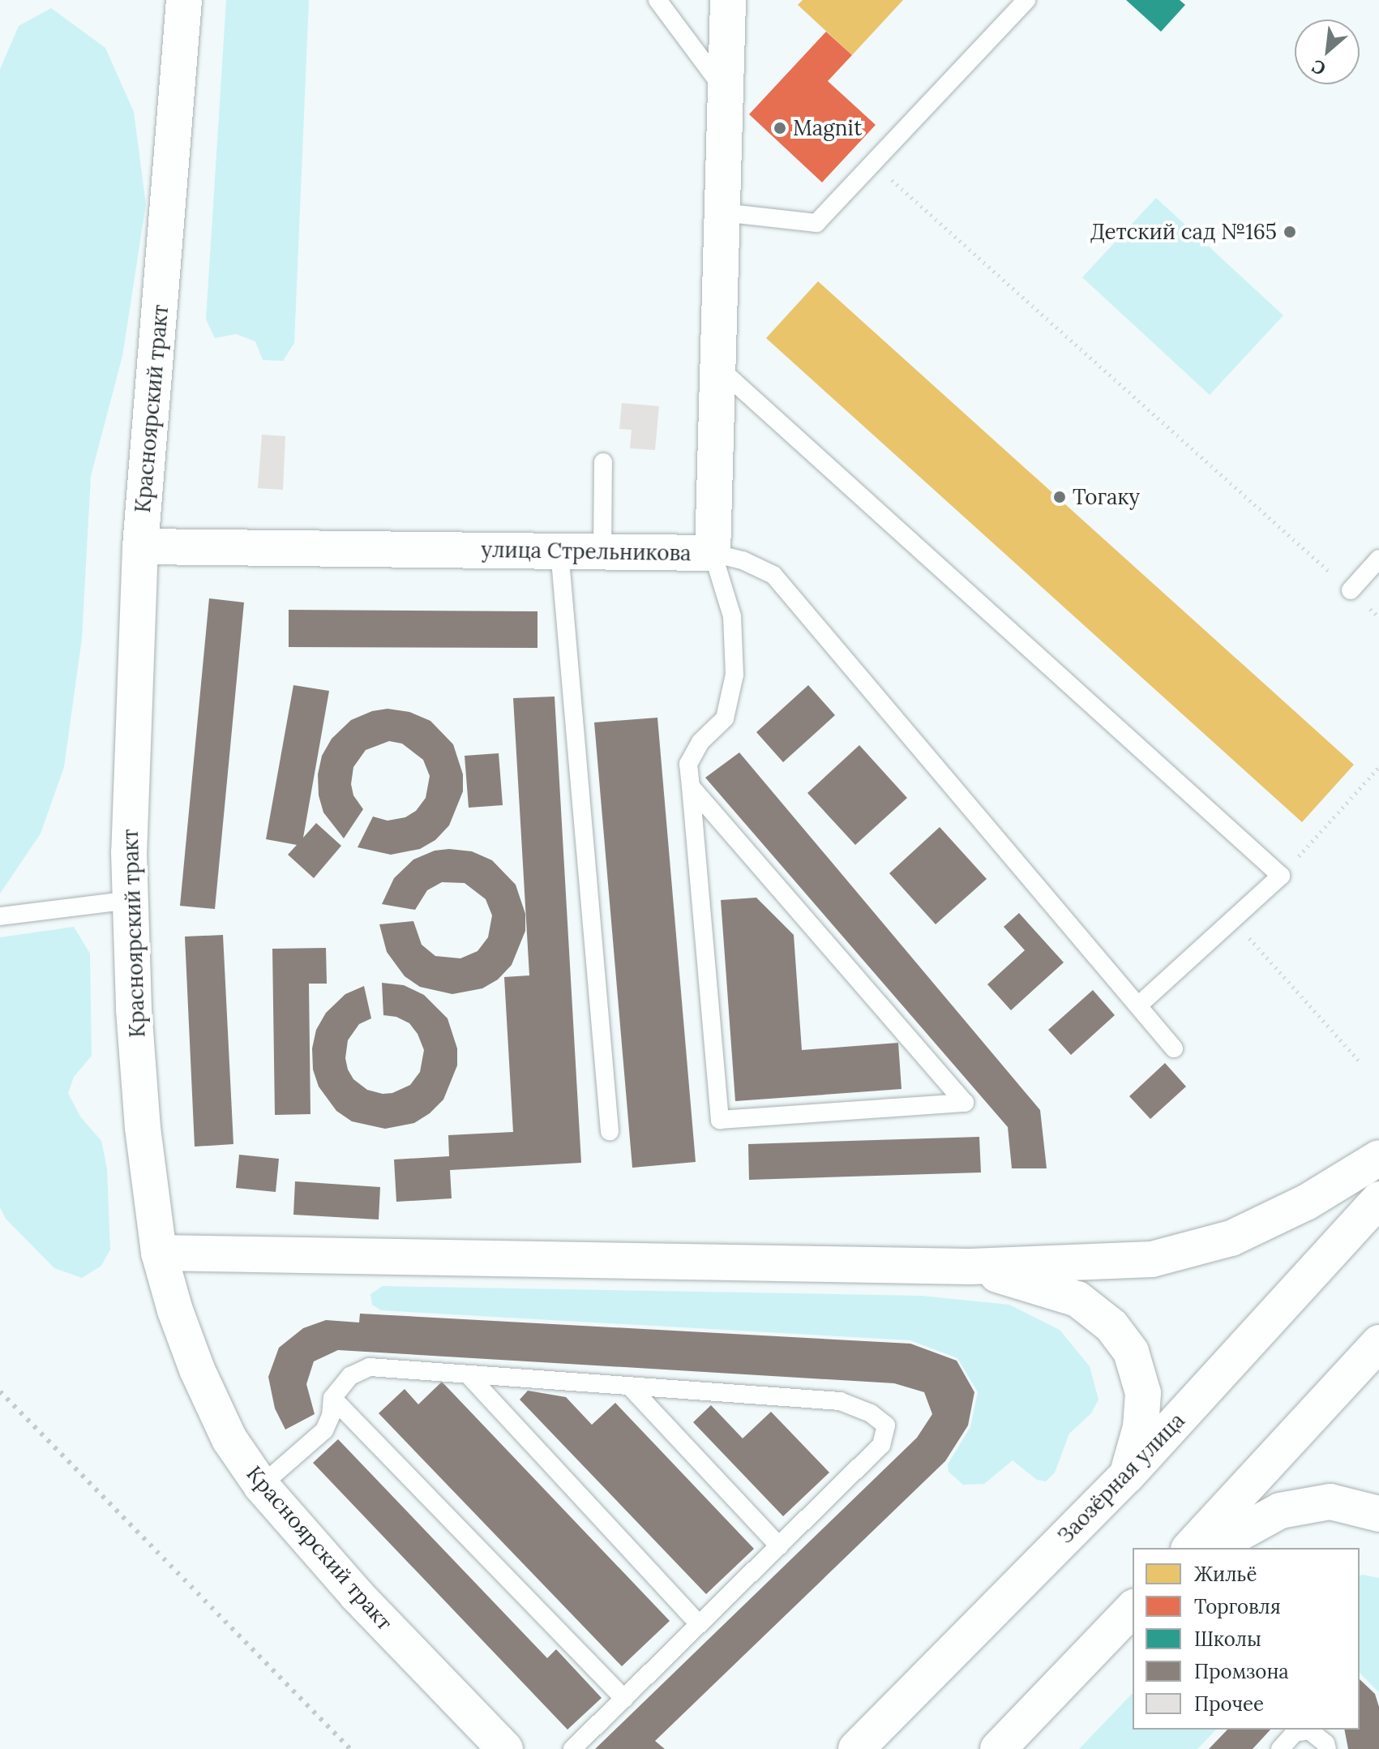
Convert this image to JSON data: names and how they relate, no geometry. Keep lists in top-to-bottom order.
{
  "streets": {
    "main road": ["Красноярский тракт", "улица Стрельникова", "Заозёрная улица"]
  },
  "crossings": [
    ["Красноярский тракт", "улица Стрельникова"]
  ],
  "places": ["Magnit", "Детский сад №165", "Тогаку"],
  "legend": [
    "Жильё",
    "Торговля",
    "Школы",
    "Промзона",
    "Прочее"
  ],
  "north": "bottom left"
}
